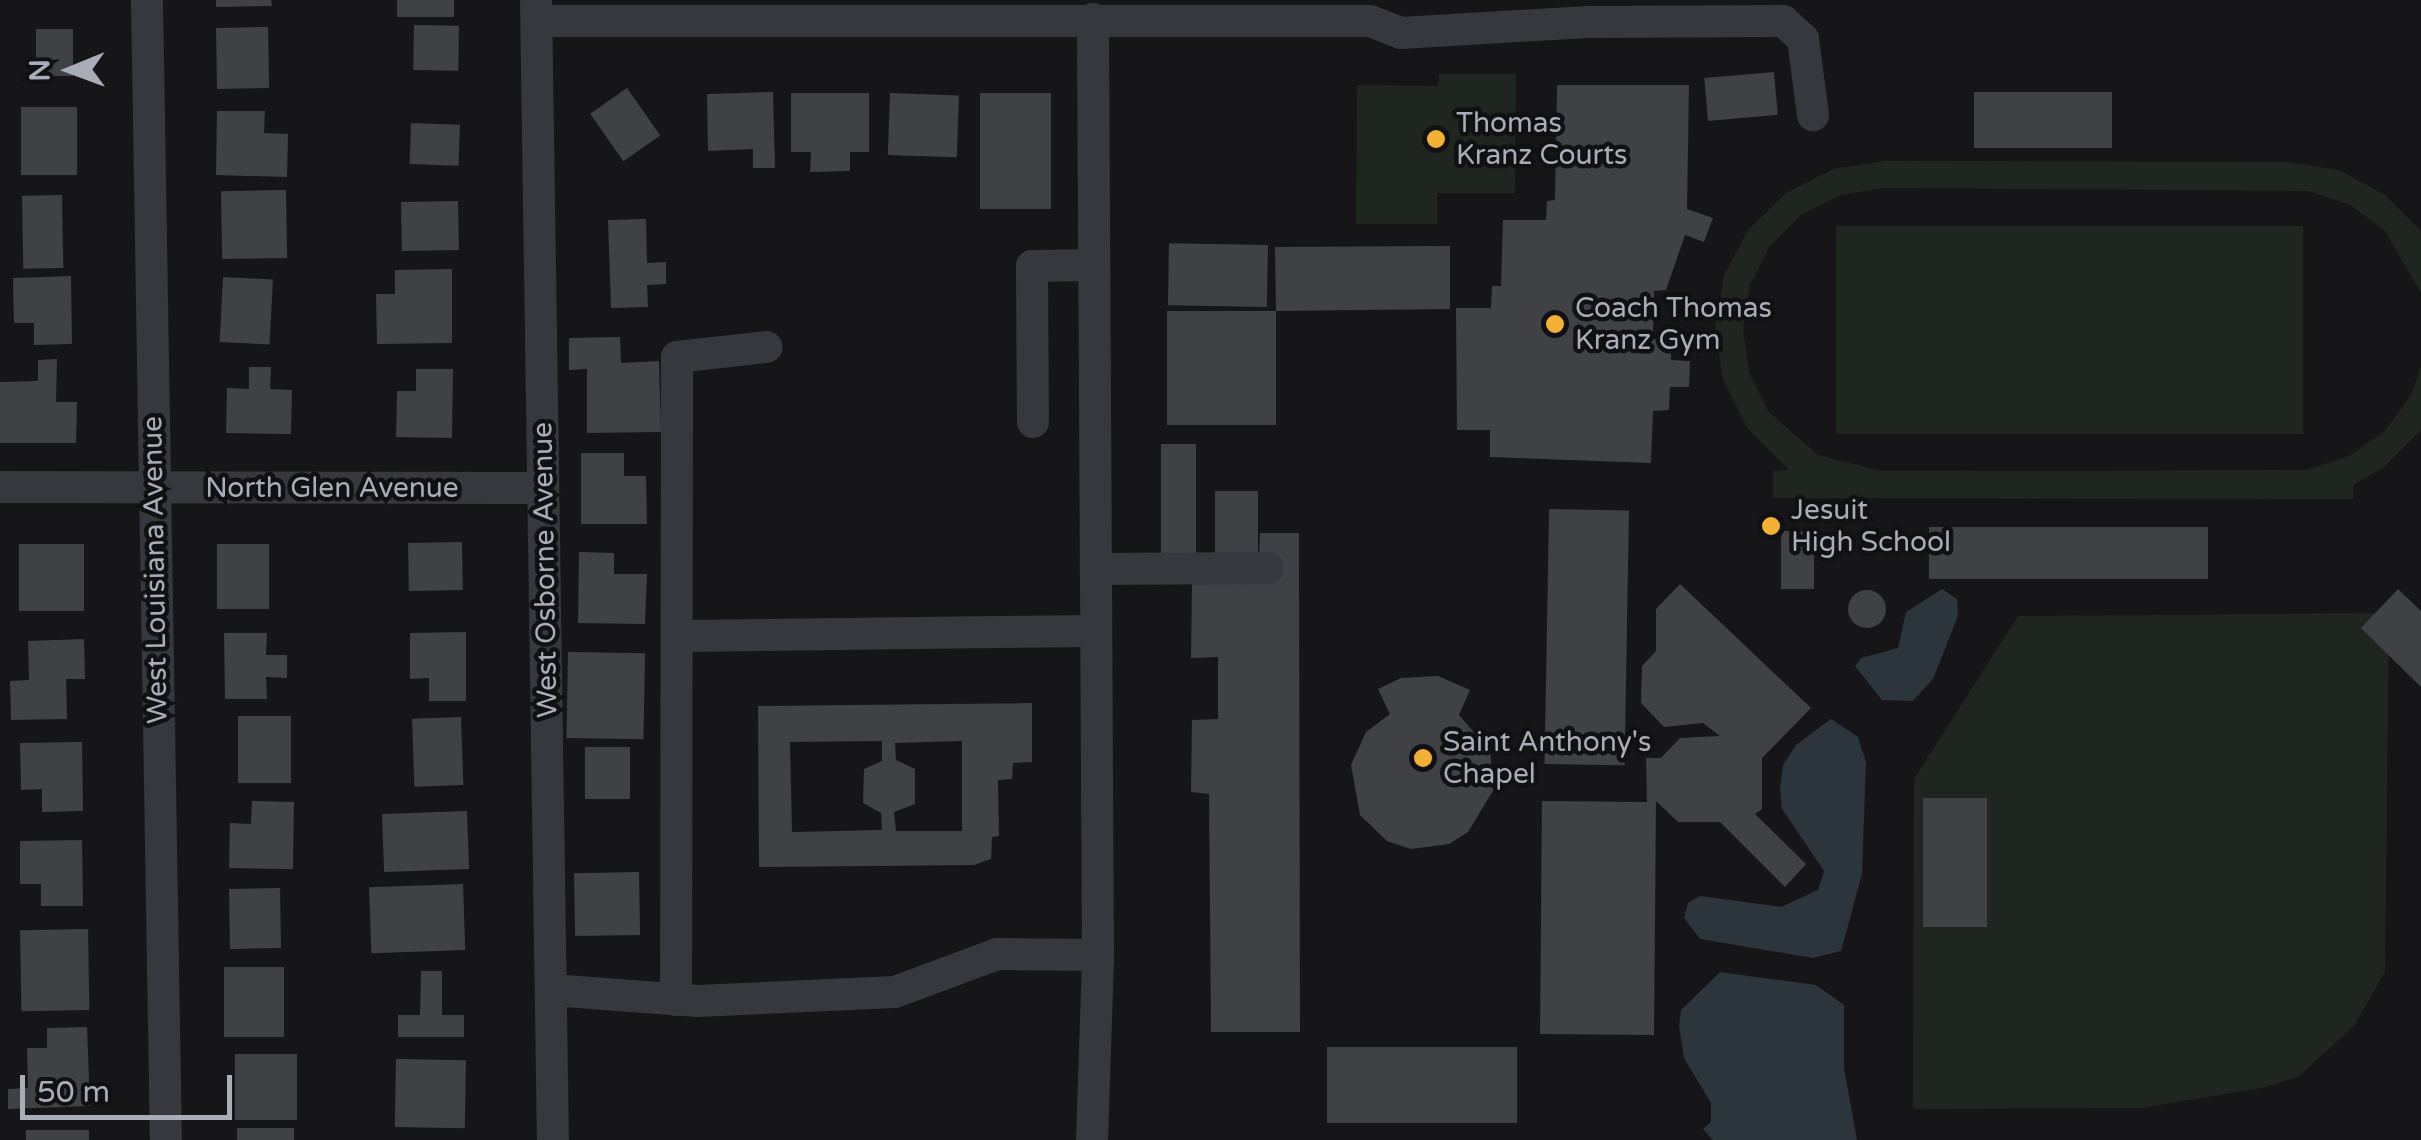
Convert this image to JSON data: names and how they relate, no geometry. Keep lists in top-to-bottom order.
{
  "streets": {
    "street": ["North Glen Avenue", "West Louisiana Avenue", "West Osborne Avenue"]
  },
  "crossings": [
    ["North Glen Avenue", "West Louisiana Avenue"],
    ["North Glen Avenue", "West Osborne Avenue"]
  ],
  "places": [
    "Thomas Kranz Courts",
    "Coach Thomas Kranz Gym",
    "Jesuit High School",
    "Saint Anthony's Chapel"
  ],
  "scale_bar": "50 m",
  "north": "left"
}
